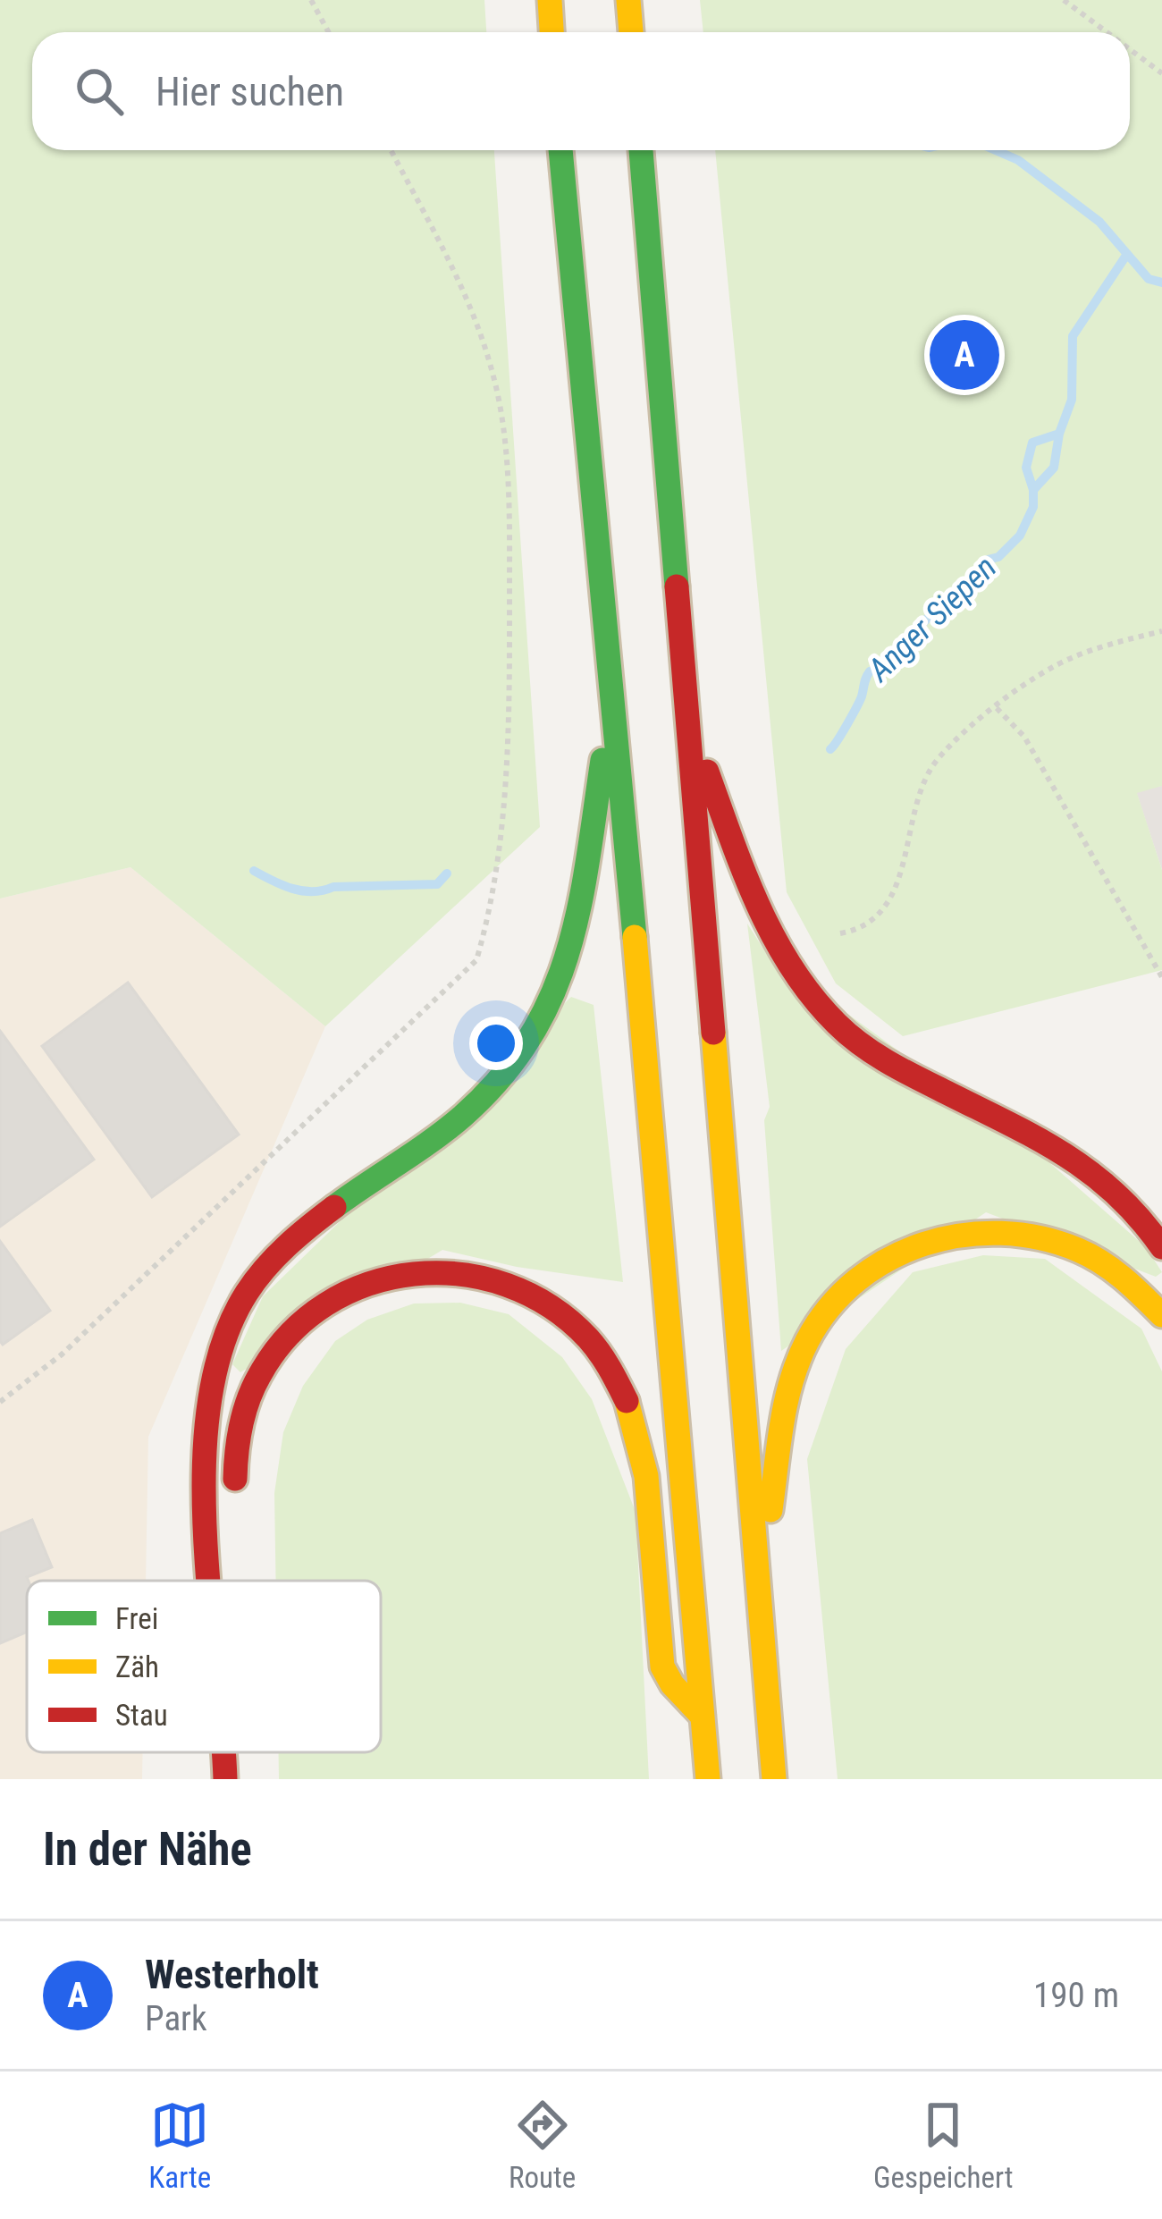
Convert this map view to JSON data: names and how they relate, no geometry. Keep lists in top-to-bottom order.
{
  "water": ["Anger Siepen"],
  "legend": ["Frei", "Zäh", "Stau"],
  "page": {
    "search": "Hier suchen",
    "pins": "A",
    "heading": "In der Nähe",
    "list": [
      {
        "mark": "A",
        "name": "Westerholt",
        "note": "Park",
        "value": "190 m"
      }
    ],
    "nav": ["Karte", "Route", "Gespeichert"]
  }
}
